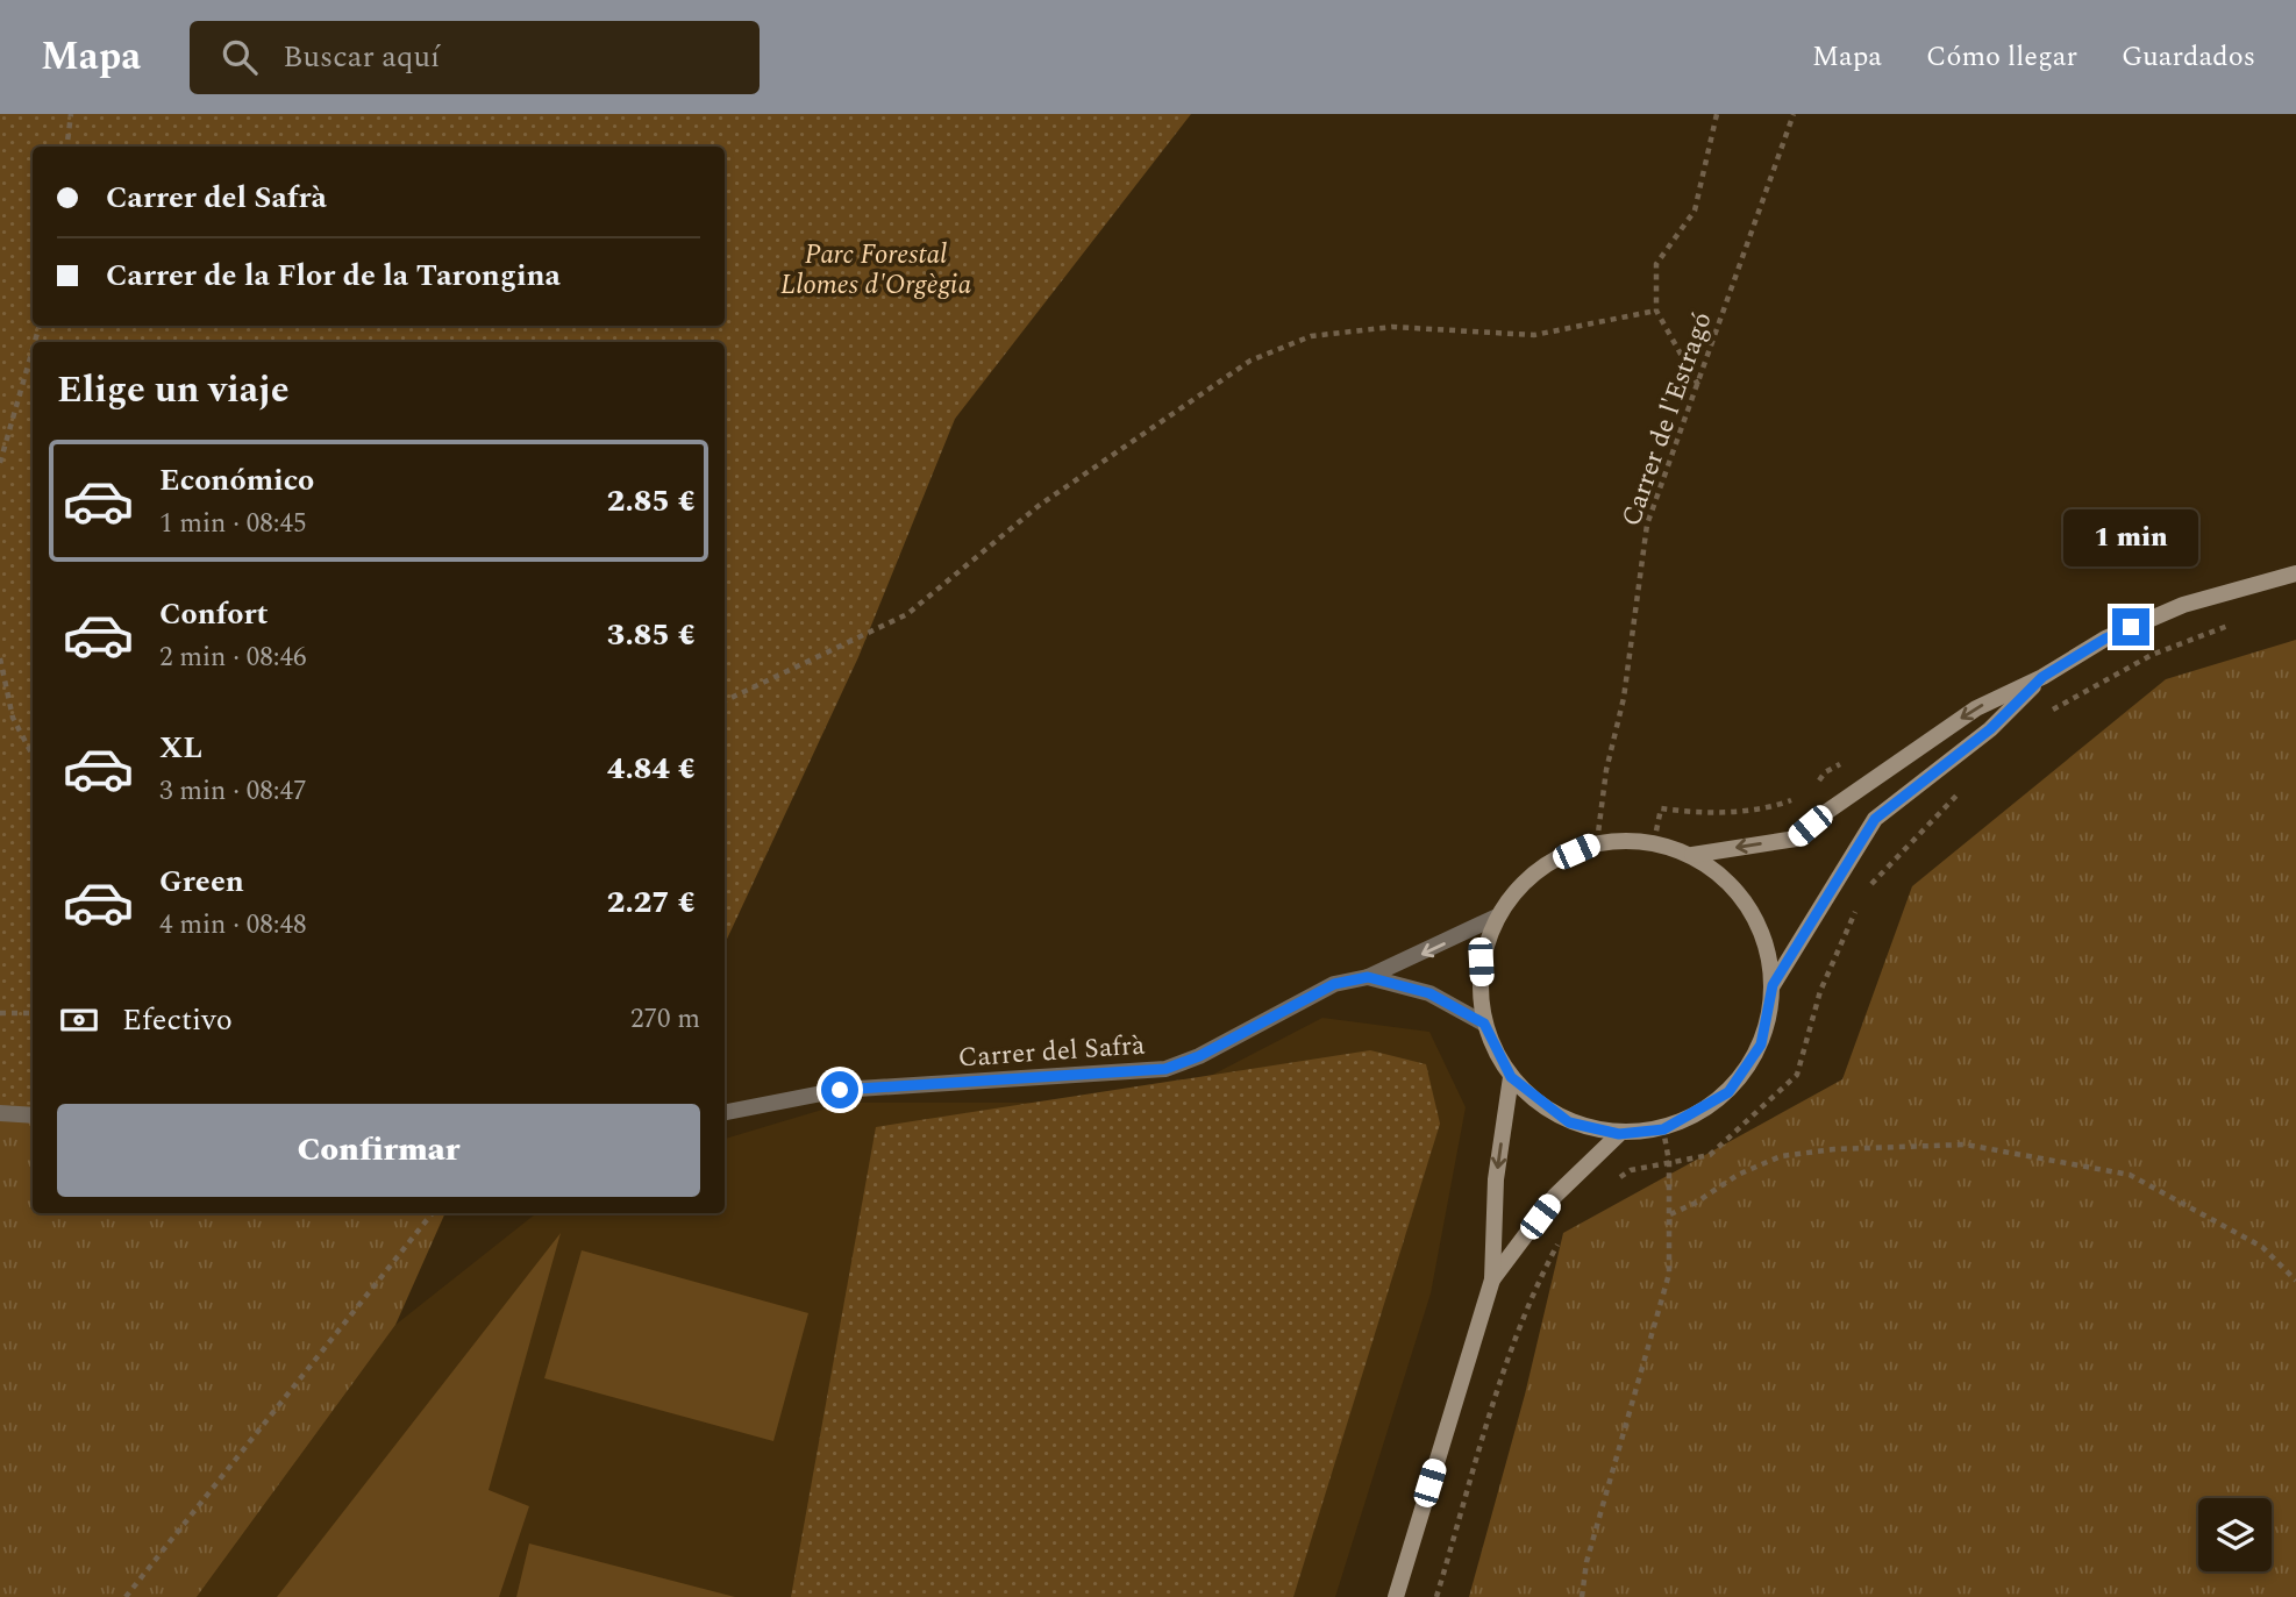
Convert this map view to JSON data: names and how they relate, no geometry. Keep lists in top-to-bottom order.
{
  "streets": {
    "street": ["Carrer del Safrà"],
    "path": ["Carrer de l'Estragó"]
  },
  "parks": ["Parc Forestal Llomes d'Orgègia"],
  "page": {
    "header": "Mapa",
    "search": "Buscar aquí",
    "nav": ["Mapa", "Cómo llegar", "Guardados"],
    "banner": ["Carrer del Safrà", "Carrer de la Flor de la Tarongina"],
    "heading": "Elige un viaje",
    "list": [
      {
        "name": "Económico",
        "note": "1 min · 08:45",
        "value": "2.85 €"
      },
      {
        "name": "Confort",
        "note": "2 min · 08:46",
        "value": "3.85 €"
      },
      {
        "name": "XL",
        "note": "3 min · 08:47",
        "value": "4.84 €"
      },
      {
        "name": "Green",
        "note": "4 min · 08:48",
        "value": "2.27 €"
      }
    ],
    "bubble": "1 min",
    "pay": ["Efectivo", "270 m"],
    "buttons": "Confirmar"
  }
}
